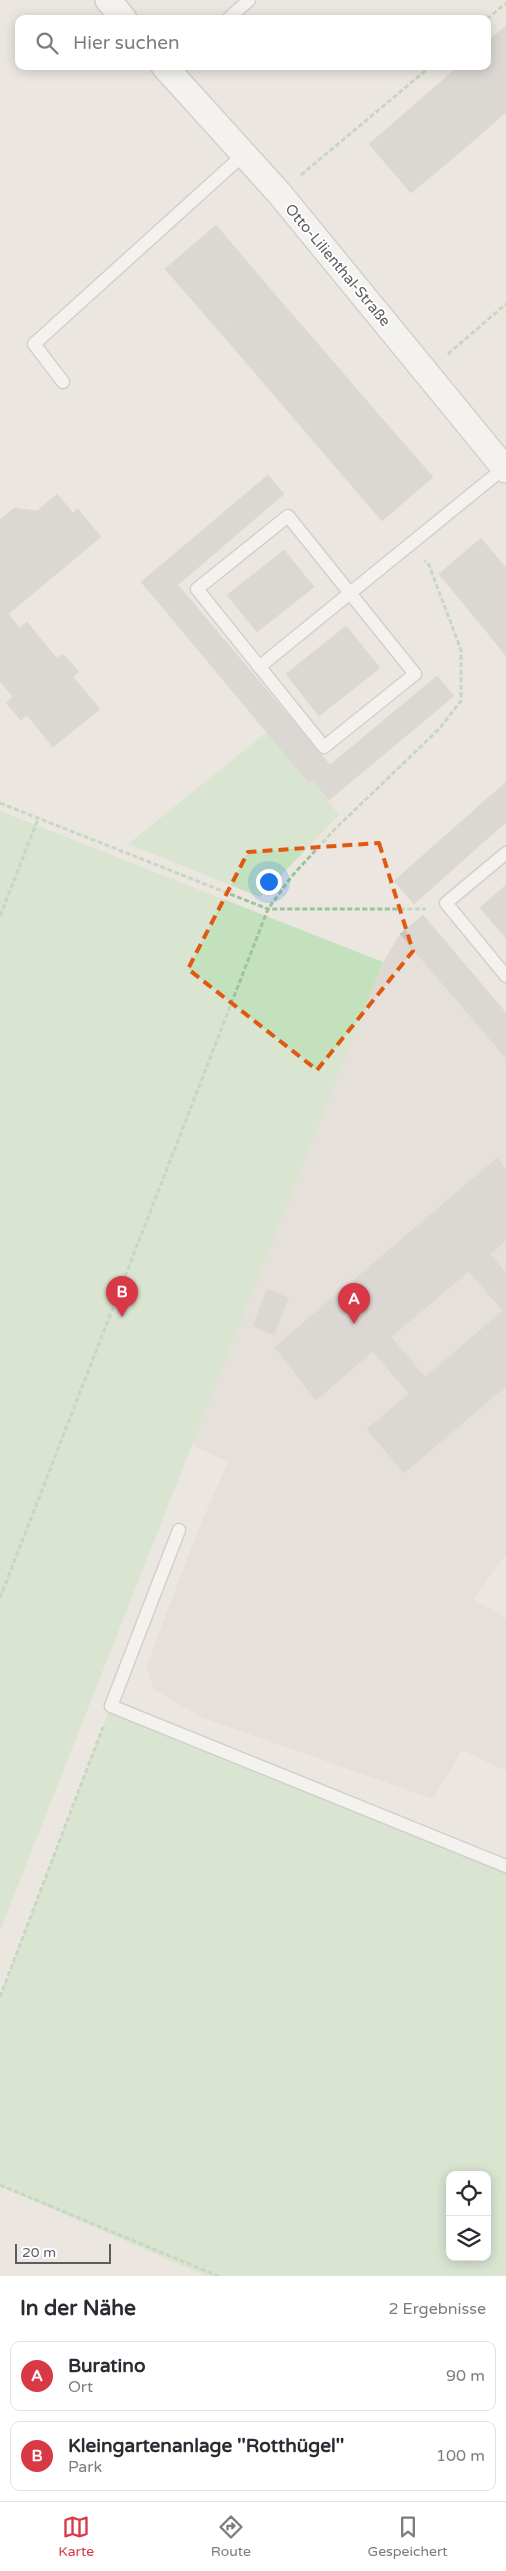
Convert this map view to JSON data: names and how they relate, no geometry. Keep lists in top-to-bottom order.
{
  "streets": {
    "street": ["Otto-Lilienthal-Straße"]
  },
  "scale_bar": "20 m",
  "page": {
    "search": "Hier suchen",
    "pins": ["B", "A"],
    "scale": "20 m",
    "heading": ["In der Nähe", "2 Ergebnisse"],
    "list": [
      {
        "mark": "A",
        "name": "Buratino",
        "note": "Ort",
        "value": "90 m"
      },
      {
        "mark": "B",
        "name": "Kleingartenanlage ''Rotthügel''",
        "note": "Park",
        "value": "100 m"
      }
    ],
    "nav": ["Karte", "Route", "Gespeichert"]
  }
}
